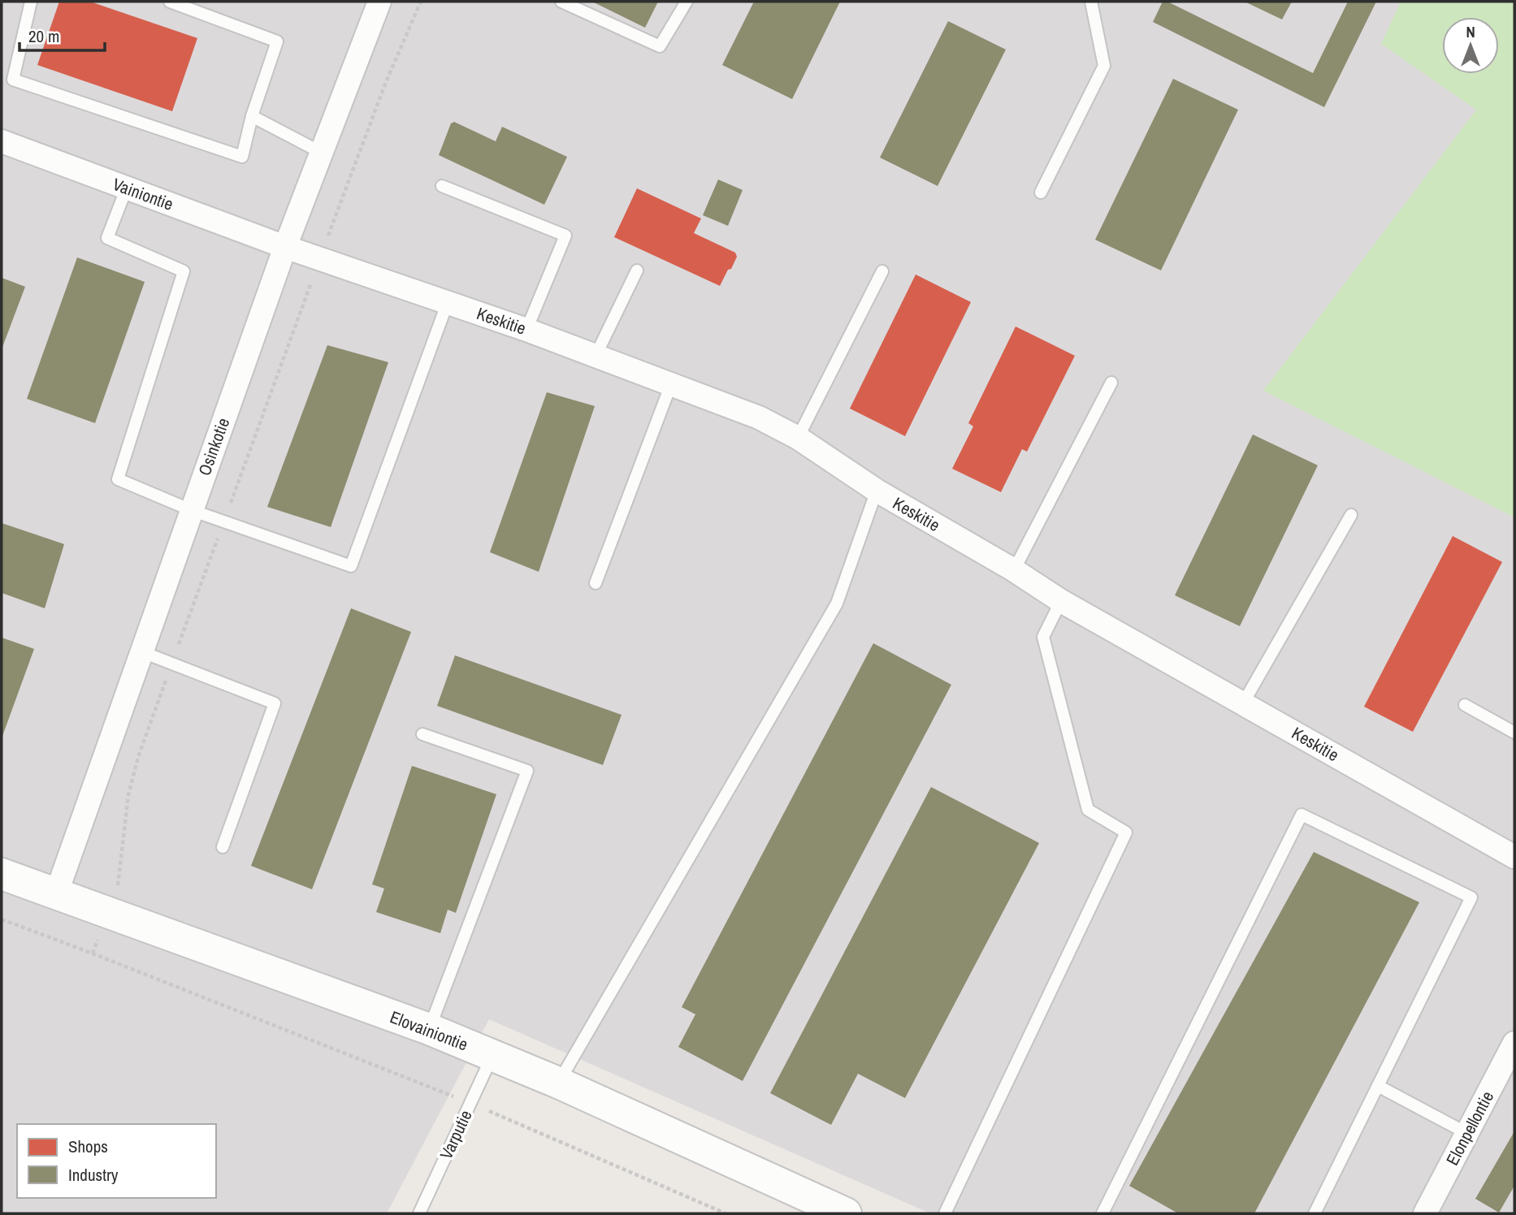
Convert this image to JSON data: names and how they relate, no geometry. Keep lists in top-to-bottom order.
{
  "streets": {
    "main road": ["Elovainiontie"],
    "street": [
      "Vainiontie",
      "Keskitie",
      "Osinkotie",
      "Elonpellontie"
    ],
    "lane": ["Varputie"]
  },
  "crossings": [
    ["Vainiontie", "Keskitie"],
    ["Vainiontie", "Osinkotie"],
    ["Keskitie", "Osinkotie"],
    ["Osinkotie", "Elovainiontie"],
    ["Elovainiontie", "Varputie"]
  ],
  "legend": ["Shops", "Industry"],
  "scale_bar": "20 m",
  "north": "top"
}
